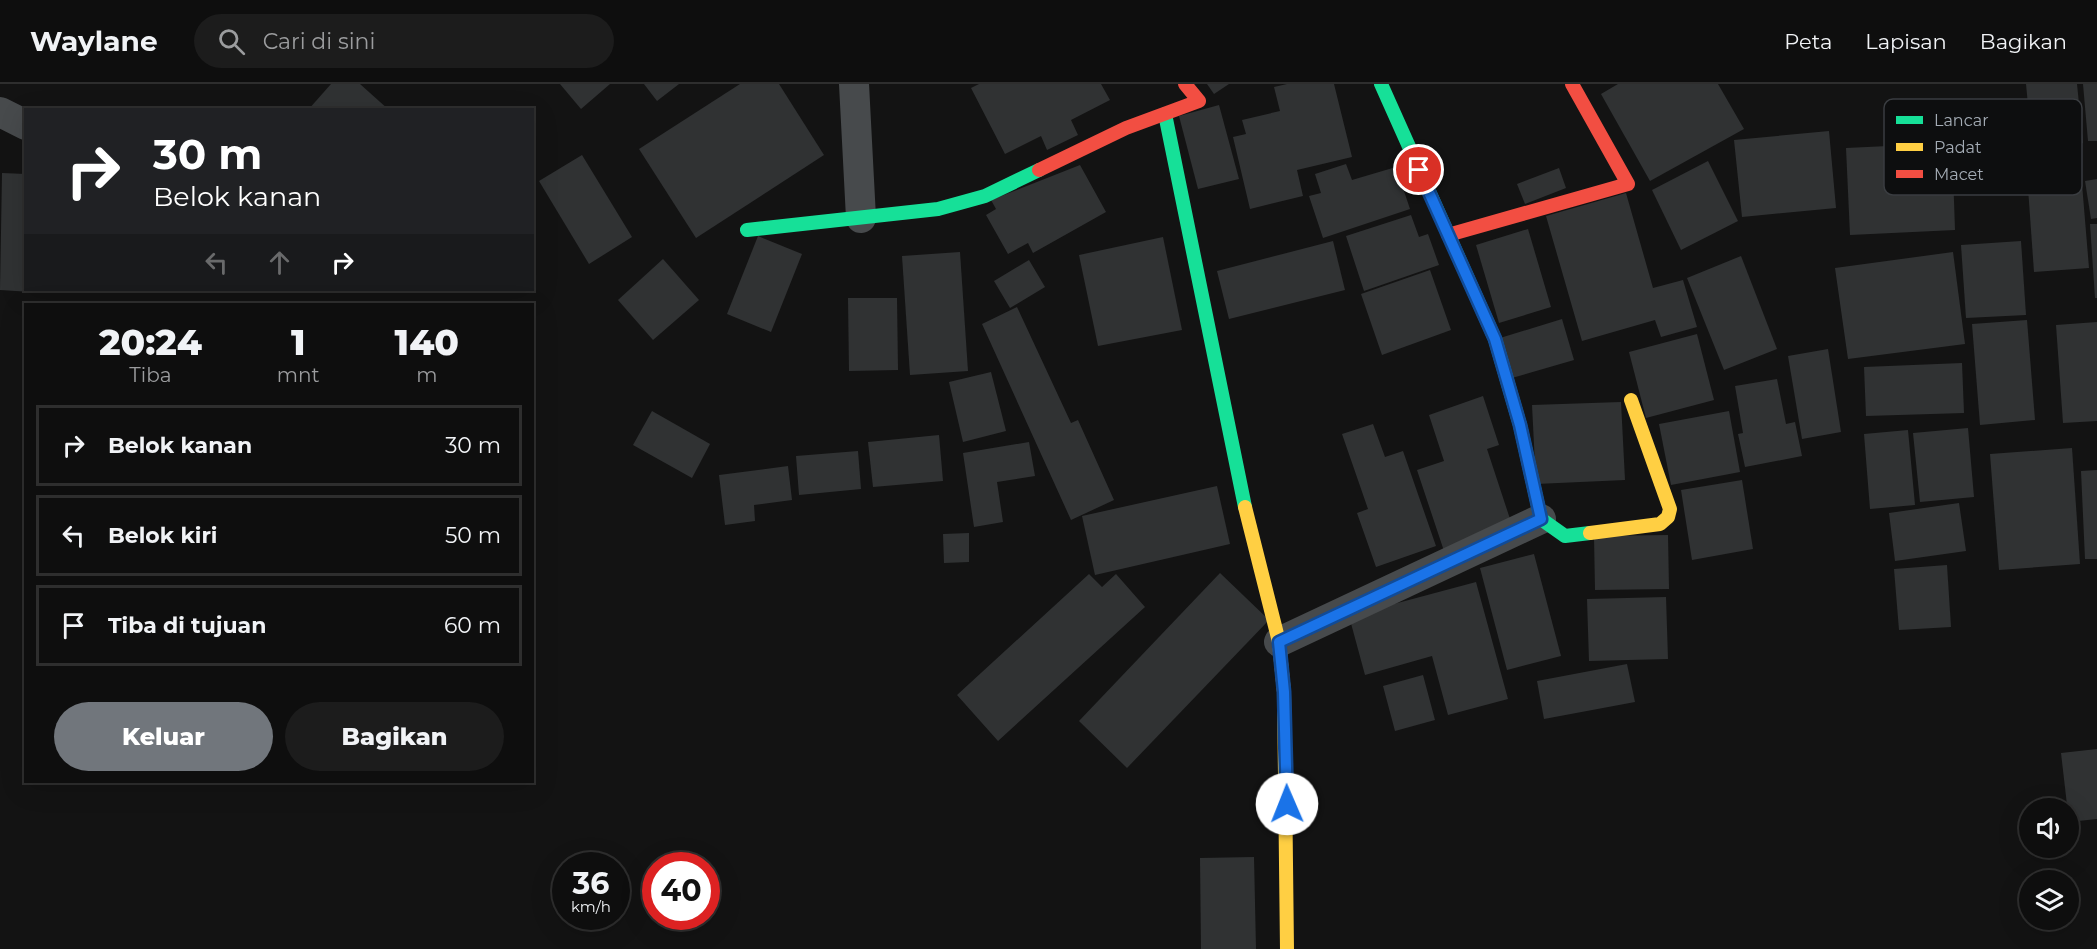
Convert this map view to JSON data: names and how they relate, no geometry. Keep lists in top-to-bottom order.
{
  "legend": ["Lancar", "Padat", "Macet"],
  "page": {
    "header": "Waylane",
    "search": "Cari di sini",
    "nav": ["Peta", "Lapisan", "Bagikan"],
    "turn": ["30 m", "Belok kanan"],
    "eta": [
      "20:24",
      "Tiba",
      "1",
      "mnt",
      "140",
      "m"
    ],
    "list": [
      {
        "name": "Belok kanan",
        "value": "30 m"
      },
      {
        "name": "Belok kiri",
        "value": "50 m"
      },
      {
        "name": "Tiba di tujuan",
        "value": "60 m"
      }
    ],
    "buttons": ["Keluar", "Bagikan"],
    "speed": "36 km/h",
    "limit": "40"
  }
}
